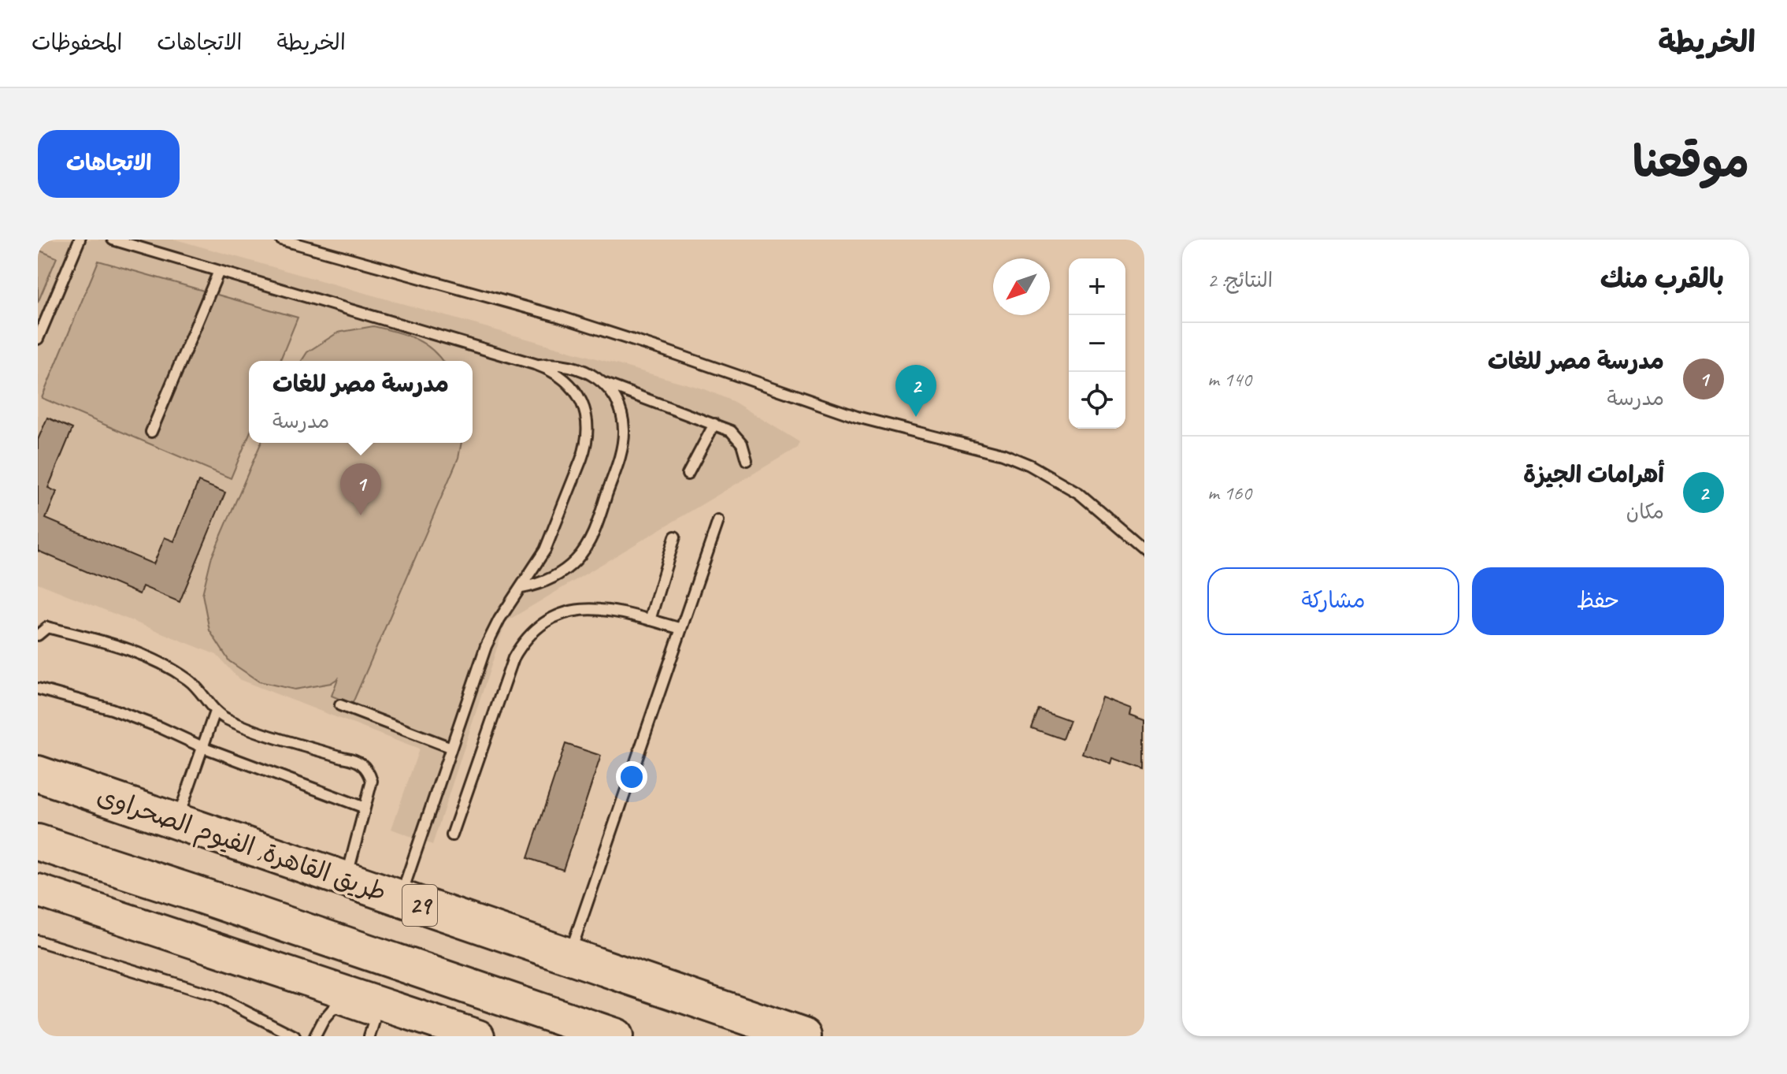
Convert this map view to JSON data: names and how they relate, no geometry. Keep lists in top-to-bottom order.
{
  "streets": {
    "highway": ["طريق القاهرة, الفيوم الصحراوى", "29"]
  },
  "north": "bottom left",
  "page": {
    "header": "الخريطة",
    "nav": ["الخريطة", "الاتجاهات", "المحفوظات"],
    "title": "موقعنا",
    "buttons": [
      "الاتجاهات",
      ["حفظ", "مشاركة"]
    ],
    "heading": ["بالقرب منك", "النتائج: 2"],
    "map_buttons": ["+", "−"],
    "list": [
      {
        "mark": "1",
        "name": "مدرسة مصر للغات",
        "note": "مدرسة",
        "value": "140 m"
      },
      {
        "mark": "2",
        "name": "أهرامات الجيزة",
        "note": "مكان",
        "value": "160 m"
      }
    ],
    "popup": ["مدرسة مصر للغات", "مدرسة"],
    "pins": ["2", "1"]
  }
}
